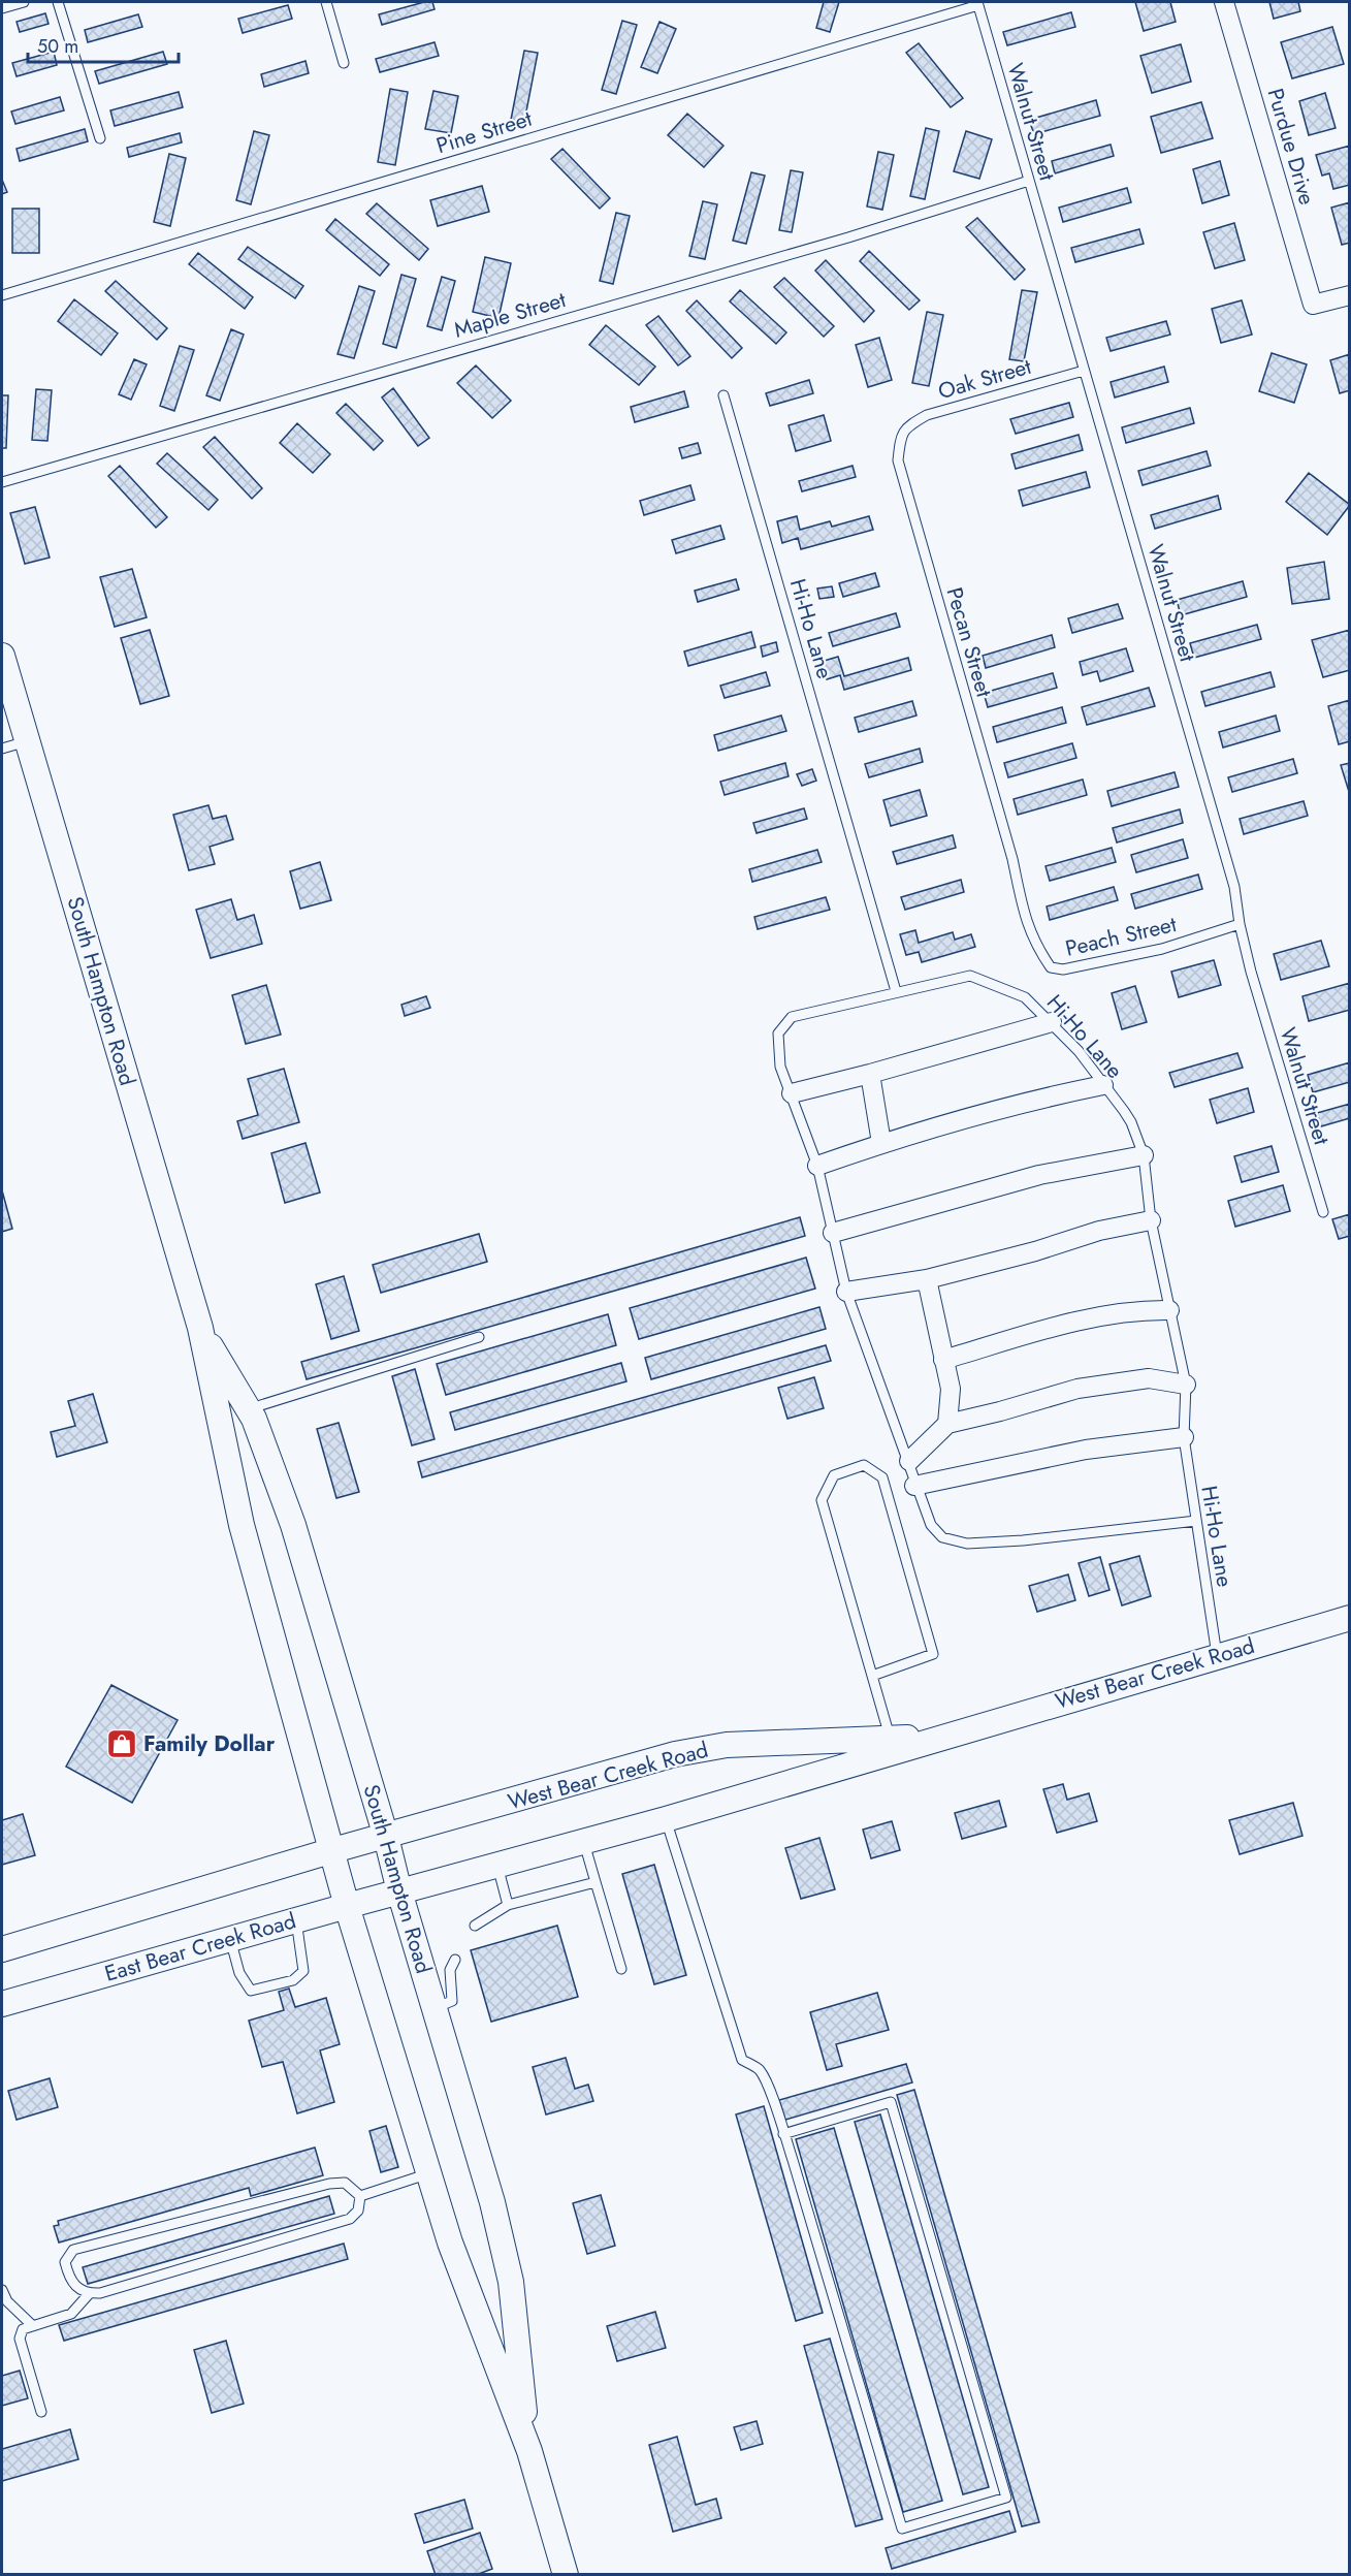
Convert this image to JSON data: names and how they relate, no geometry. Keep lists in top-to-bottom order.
{
  "streets": {
    "main road": ["South Hampton Road", "West Bear Creek Road", "East Bear Creek Road"],
    "street": ["Purdue Drive"],
    "lane": [
      "Walnut Street",
      "Pine Street",
      "Maple Street",
      "Oak Street",
      "Hi-Ho Lane",
      "Pecan Street",
      "Peach Street"
    ]
  },
  "crossings": [
    ["Walnut Street", "Pine Street"],
    ["Walnut Street", "Maple Street"],
    ["Walnut Street", "Oak Street"],
    ["Walnut Street", "Peach Street"],
    ["Oak Street", "Pecan Street"],
    ["Hi-Ho Lane", "West Bear Creek Road"],
    ["Pecan Street", "Peach Street"],
    ["South Hampton Road", "West Bear Creek Road"],
    ["South Hampton Road", "East Bear Creek Road"],
    ["West Bear Creek Road", "East Bear Creek Road"]
  ],
  "places": {
    "shop": ["Family Dollar"]
  },
  "scale_bar": "50 m"
}
